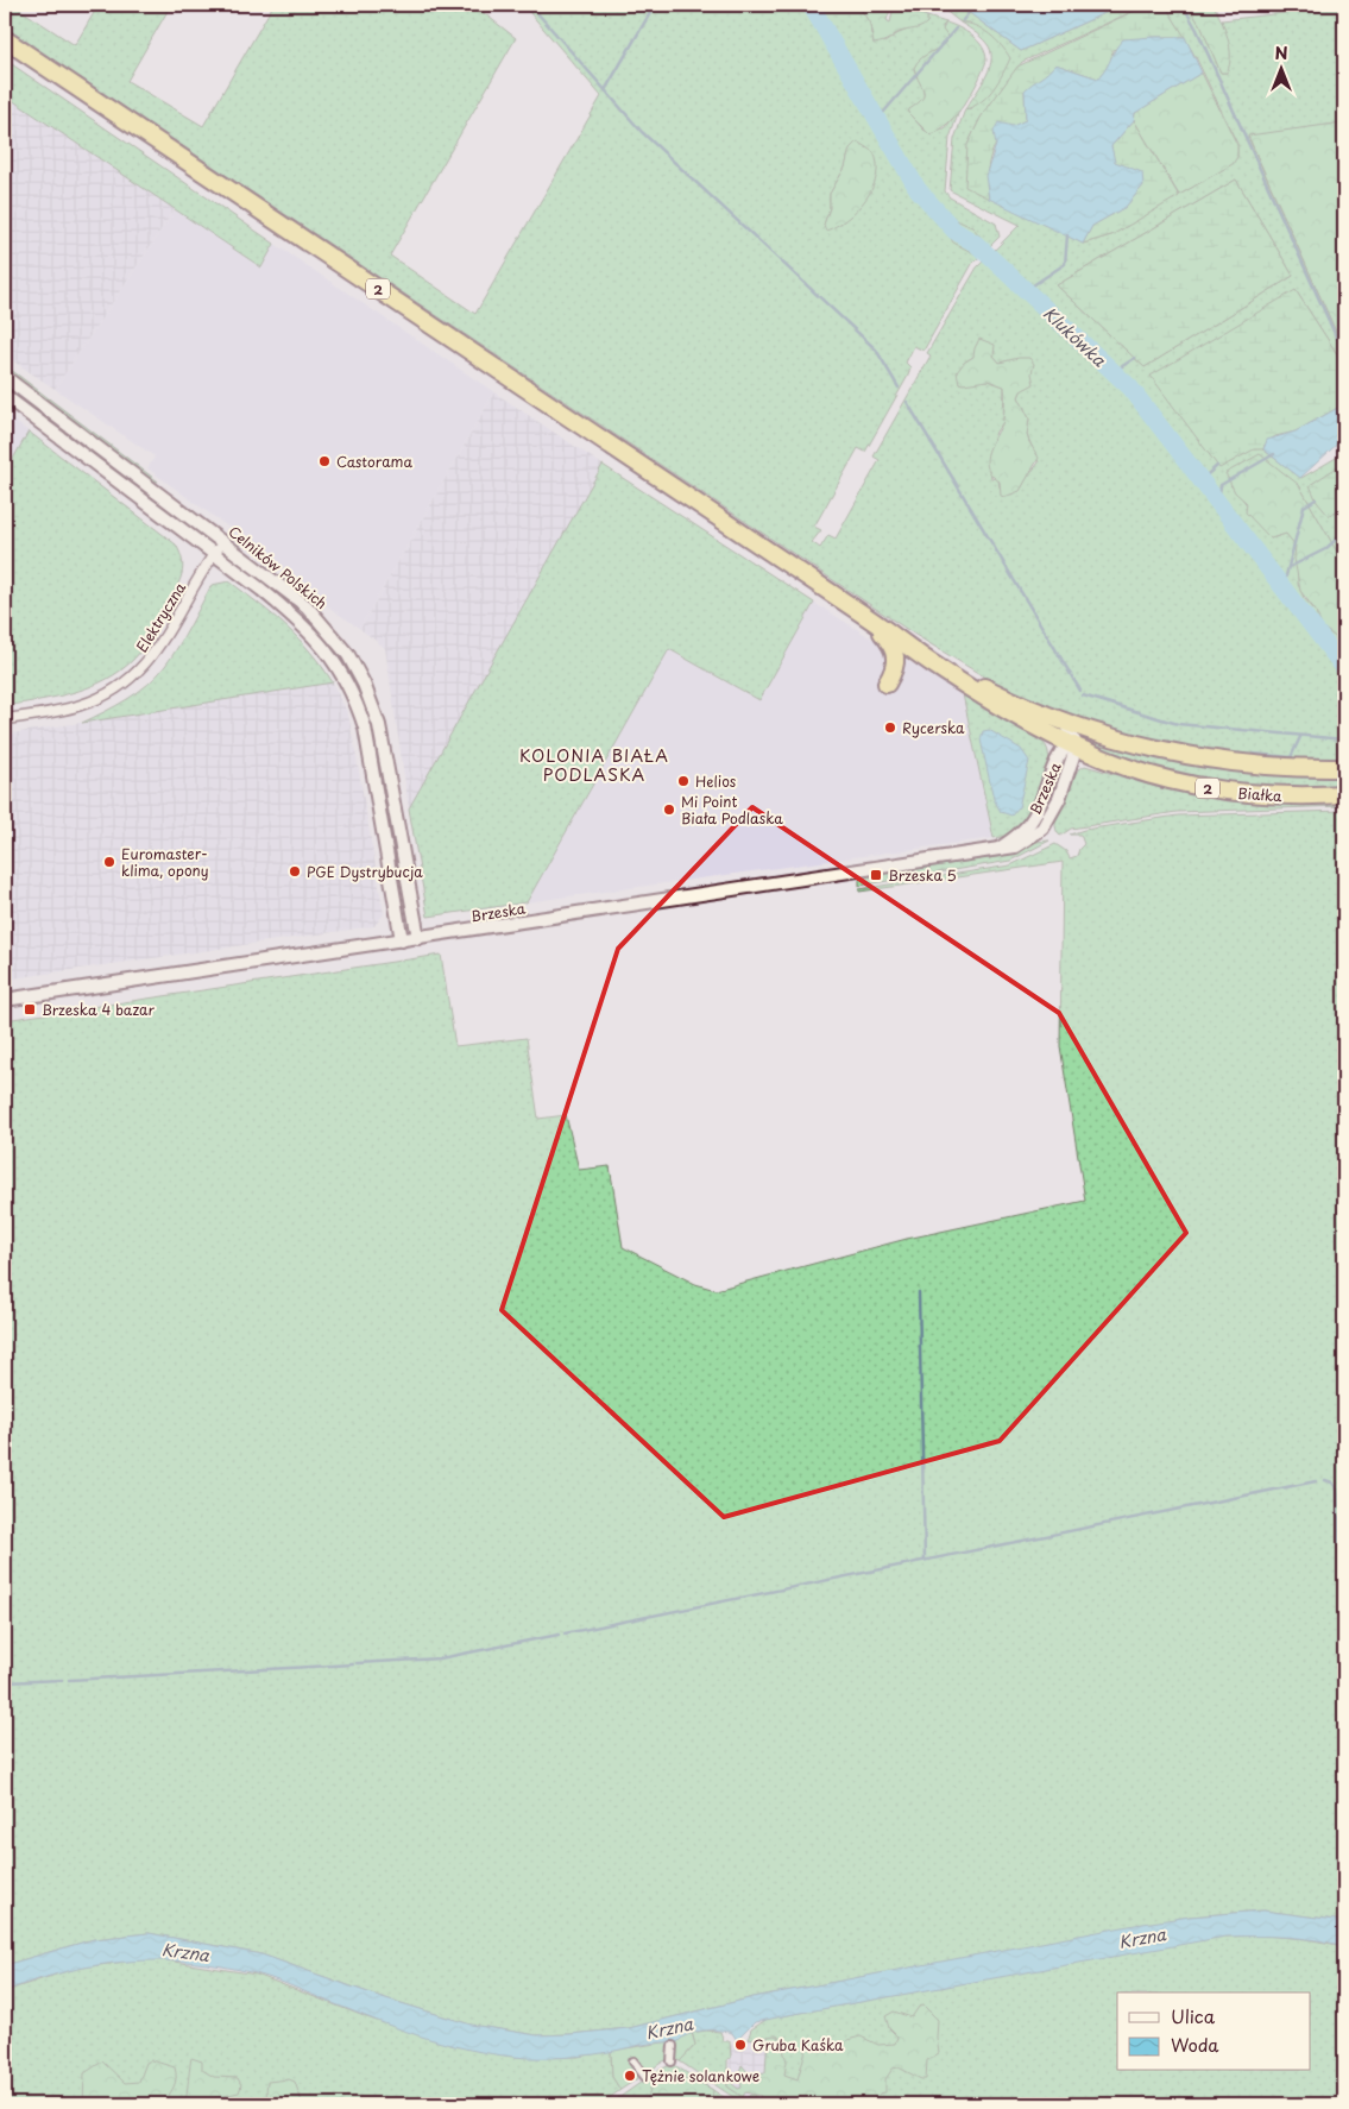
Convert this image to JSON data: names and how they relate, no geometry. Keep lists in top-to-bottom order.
{
  "streets": {
    "highway": ["2", "Białka"],
    "street": ["Celników Polskich", "Elektryczna", "Brzeska"]
  },
  "crossings": [
    ["2", "Brzeska"],
    ["2", "Białka"],
    ["Celników Polskich", "Elektryczna"],
    ["Celników Polskich", "Brzeska"],
    ["Brzeska", "Białka"]
  ],
  "districts": ["KOLONIA BIAŁA PODLASKA"],
  "water": ["Klukówka", "Krzna"],
  "places": {
    "other": [
      "Castorama",
      "Rycerska",
      "Helios",
      "Mi Point Biała Podlaska",
      "Euromaster- klima, opony",
      "PGE Dystrybucja",
      "Gruba Kaśka",
      "Tężnie solankowe"
    ],
    "transit": ["Brzeska 5", "Brzeska 4 bazar"]
  },
  "legend": ["Ulica", "Woda"],
  "north": "top"
}
